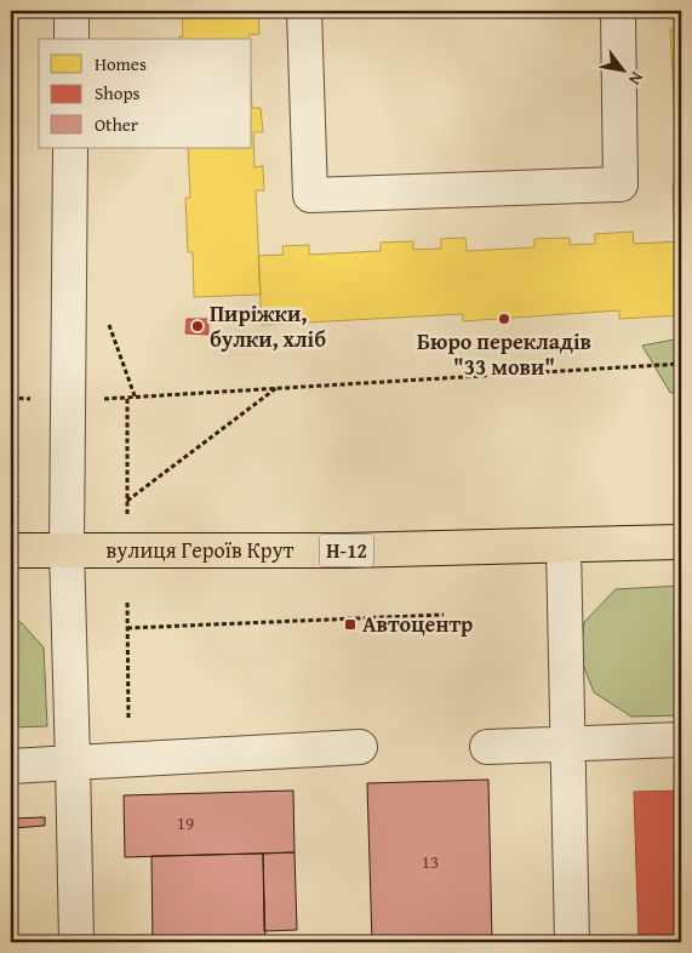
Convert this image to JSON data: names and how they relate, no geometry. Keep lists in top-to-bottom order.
{
  "streets": {
    "main road": ["вулиця Героїв Крут", "Н-12"]
  },
  "places": {
    "other": ["Бюро перекладів \"33 мови\"", "Пиріжки, булки, хліб"],
    "transit": ["Автоцентр"]
  },
  "house_numbers": ["19", "13"],
  "legend": ["Homes", "Shops", "Other"],
  "north": "bottom right"
}
